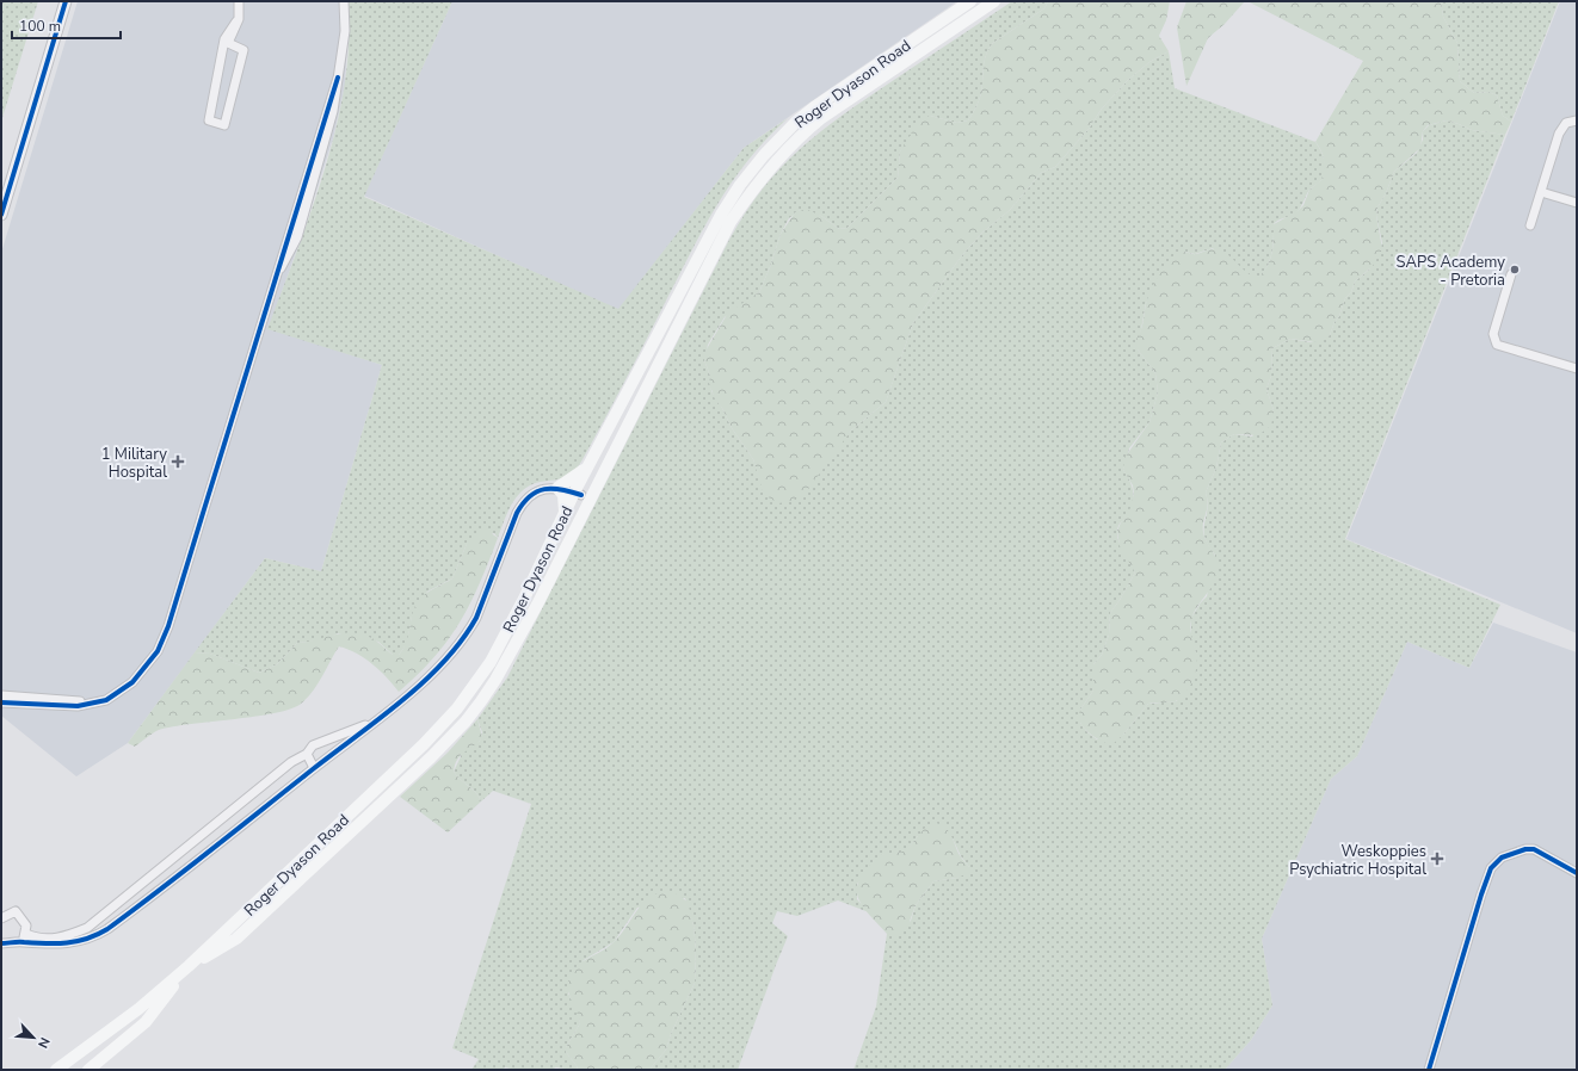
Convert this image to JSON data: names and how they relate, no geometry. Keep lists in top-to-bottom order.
{
  "streets": {
    "main road": ["Roger Dyason Road"]
  },
  "places": {
    "other": ["SAPS Academy - Pretoria"],
    "health": ["1 Military Hospital", "Weskoppies Psychiatric Hospital"]
  },
  "scale_bar": "100 m",
  "north": "bottom right"
}
